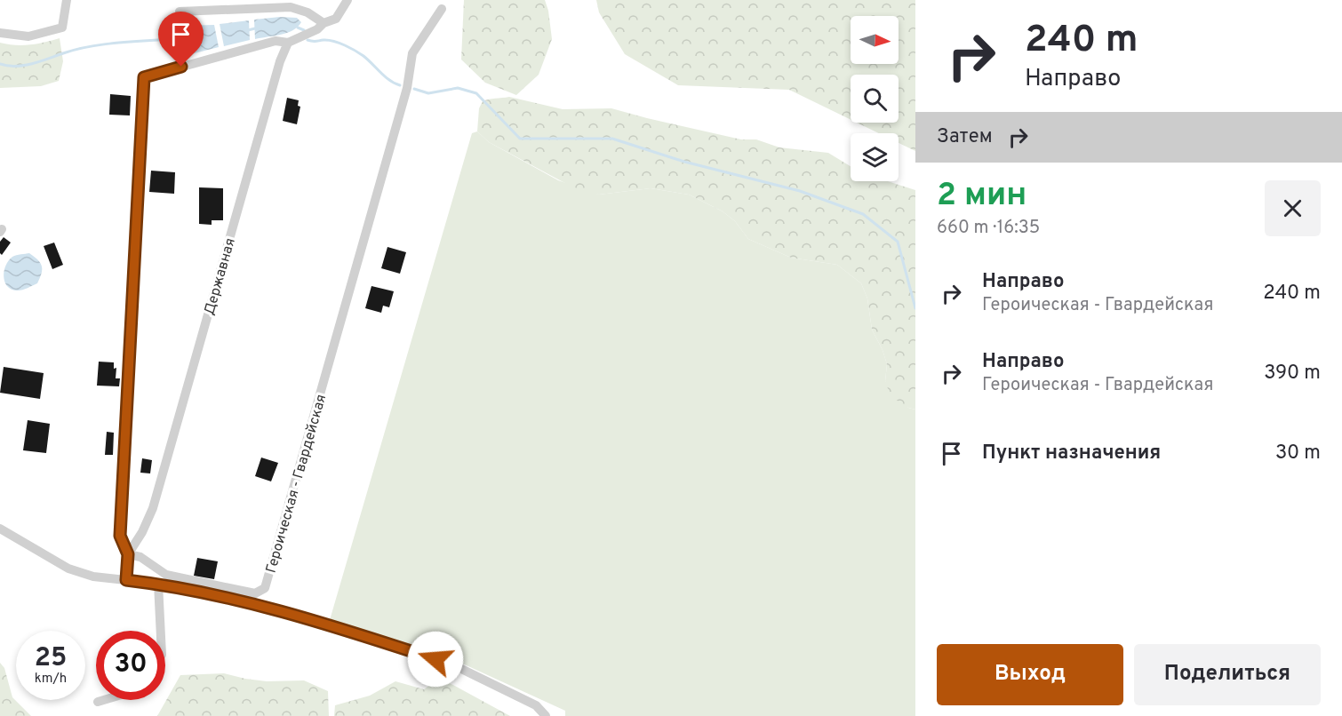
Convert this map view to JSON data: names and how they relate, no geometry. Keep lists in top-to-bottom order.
{
  "streets": {
    "street": ["Державная", "Героическая - Гвардейская"]
  },
  "crossings": [
    ["Державная", "Героическая - Гвардейская"]
  ],
  "north": "right",
  "page": {
    "turn": ["240 m", "Направо"],
    "then": "Затем",
    "heading": ["2 мин", "660 m · 16:35"],
    "list": [
      {
        "name": "Направо",
        "note": "Героическая - Гвардейская",
        "value": "240 m"
      },
      {
        "name": "Направо",
        "note": "Героическая - Гвардейская",
        "value": "390 m"
      },
      {
        "name": "Пункт назначения",
        "value": "30 m"
      }
    ],
    "speed": "25 km/h",
    "limit": "30",
    "buttons": ["Выход", "Поделиться"]
  }
}
